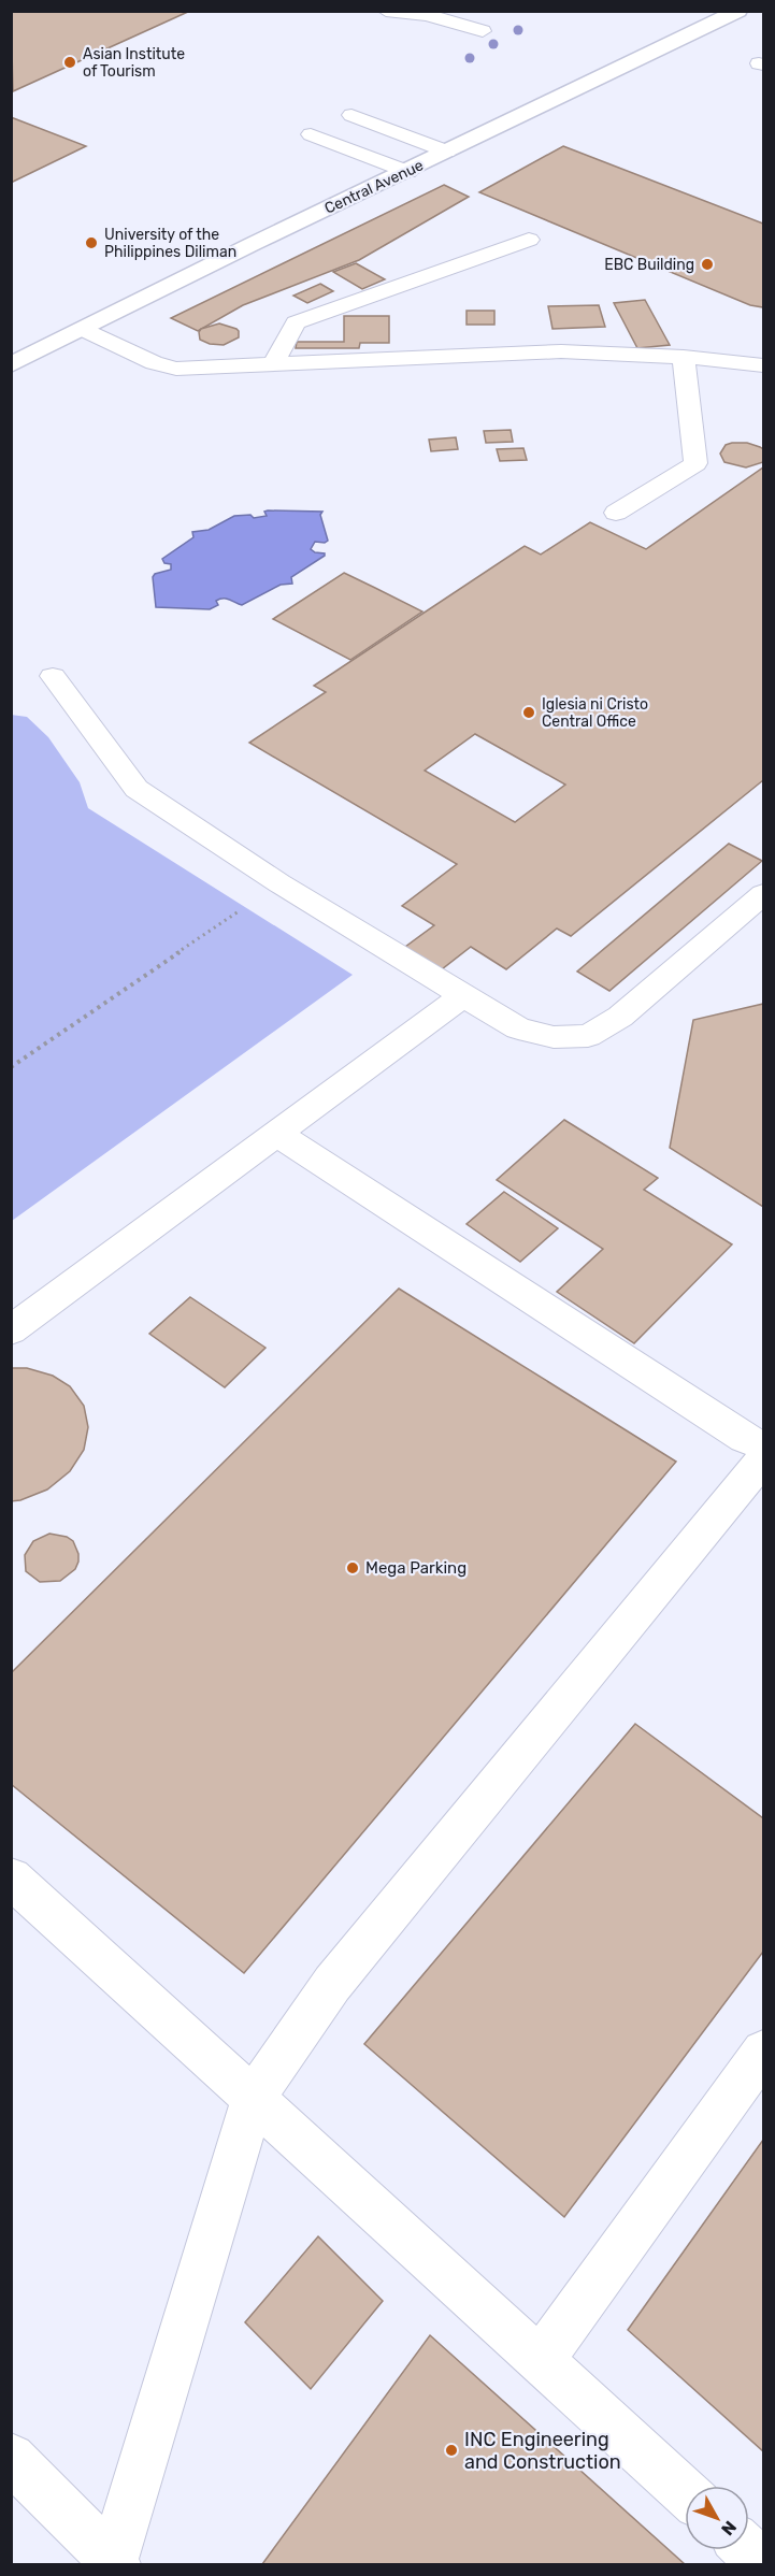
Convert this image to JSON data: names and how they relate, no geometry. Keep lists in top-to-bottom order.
{
  "streets": {
    "main road": ["Central Avenue"]
  },
  "places": [
    "Asian Institute of Tourism",
    "University of the Philippines Diliman",
    "EBC Building",
    "Iglesia ni Cristo Central Office",
    "Mega Parking",
    "INC Engineering and Construction"
  ],
  "north": "bottom right"
}
